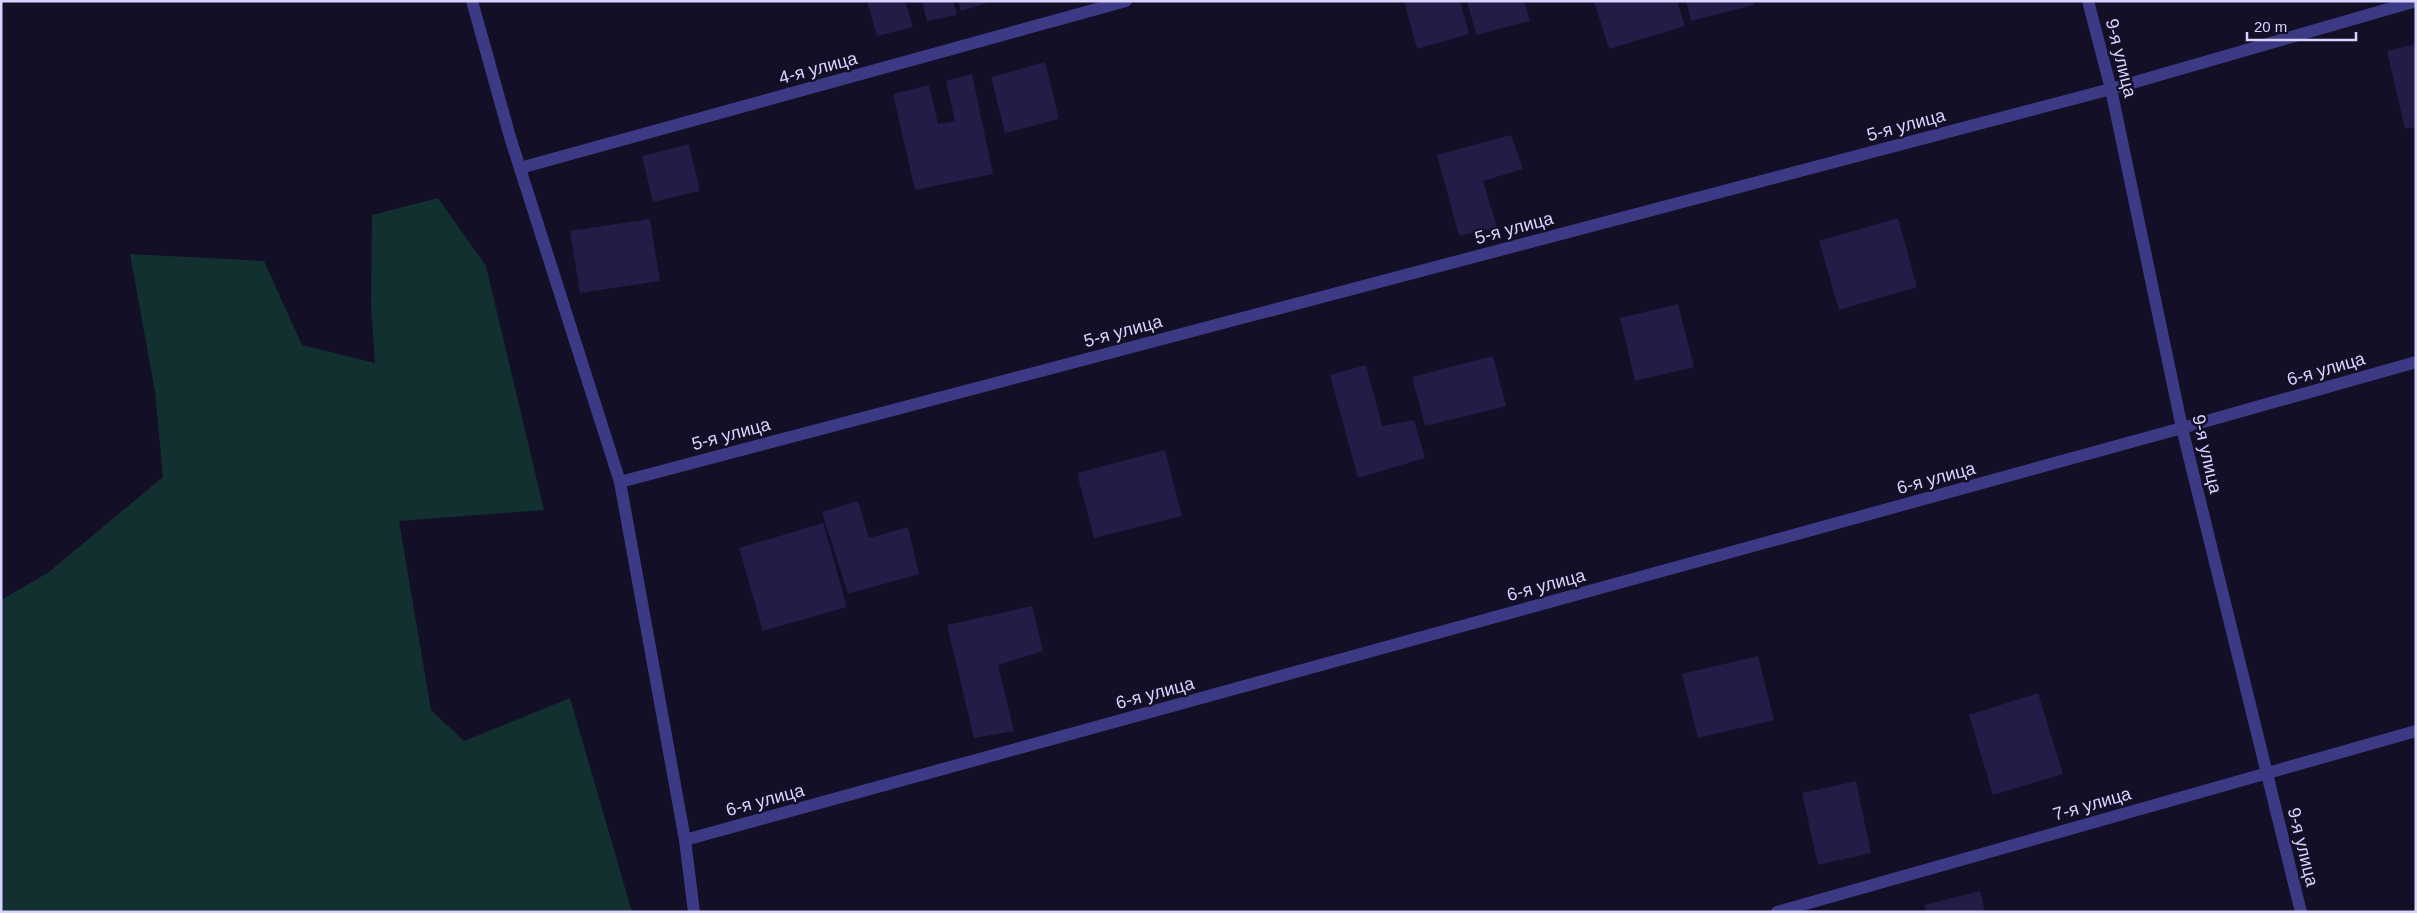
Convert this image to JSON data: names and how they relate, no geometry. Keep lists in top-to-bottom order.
{
  "streets": {
    "street": [
      "9-я улица",
      "4-я улица",
      "5-я улица",
      "6-я улица",
      "7-я улица"
    ]
  },
  "crossings": [
    ["9-я улица", "5-я улица"],
    ["9-я улица", "6-я улица"],
    ["9-я улица", "7-я улица"]
  ],
  "scale_bar": "20 m"
}
